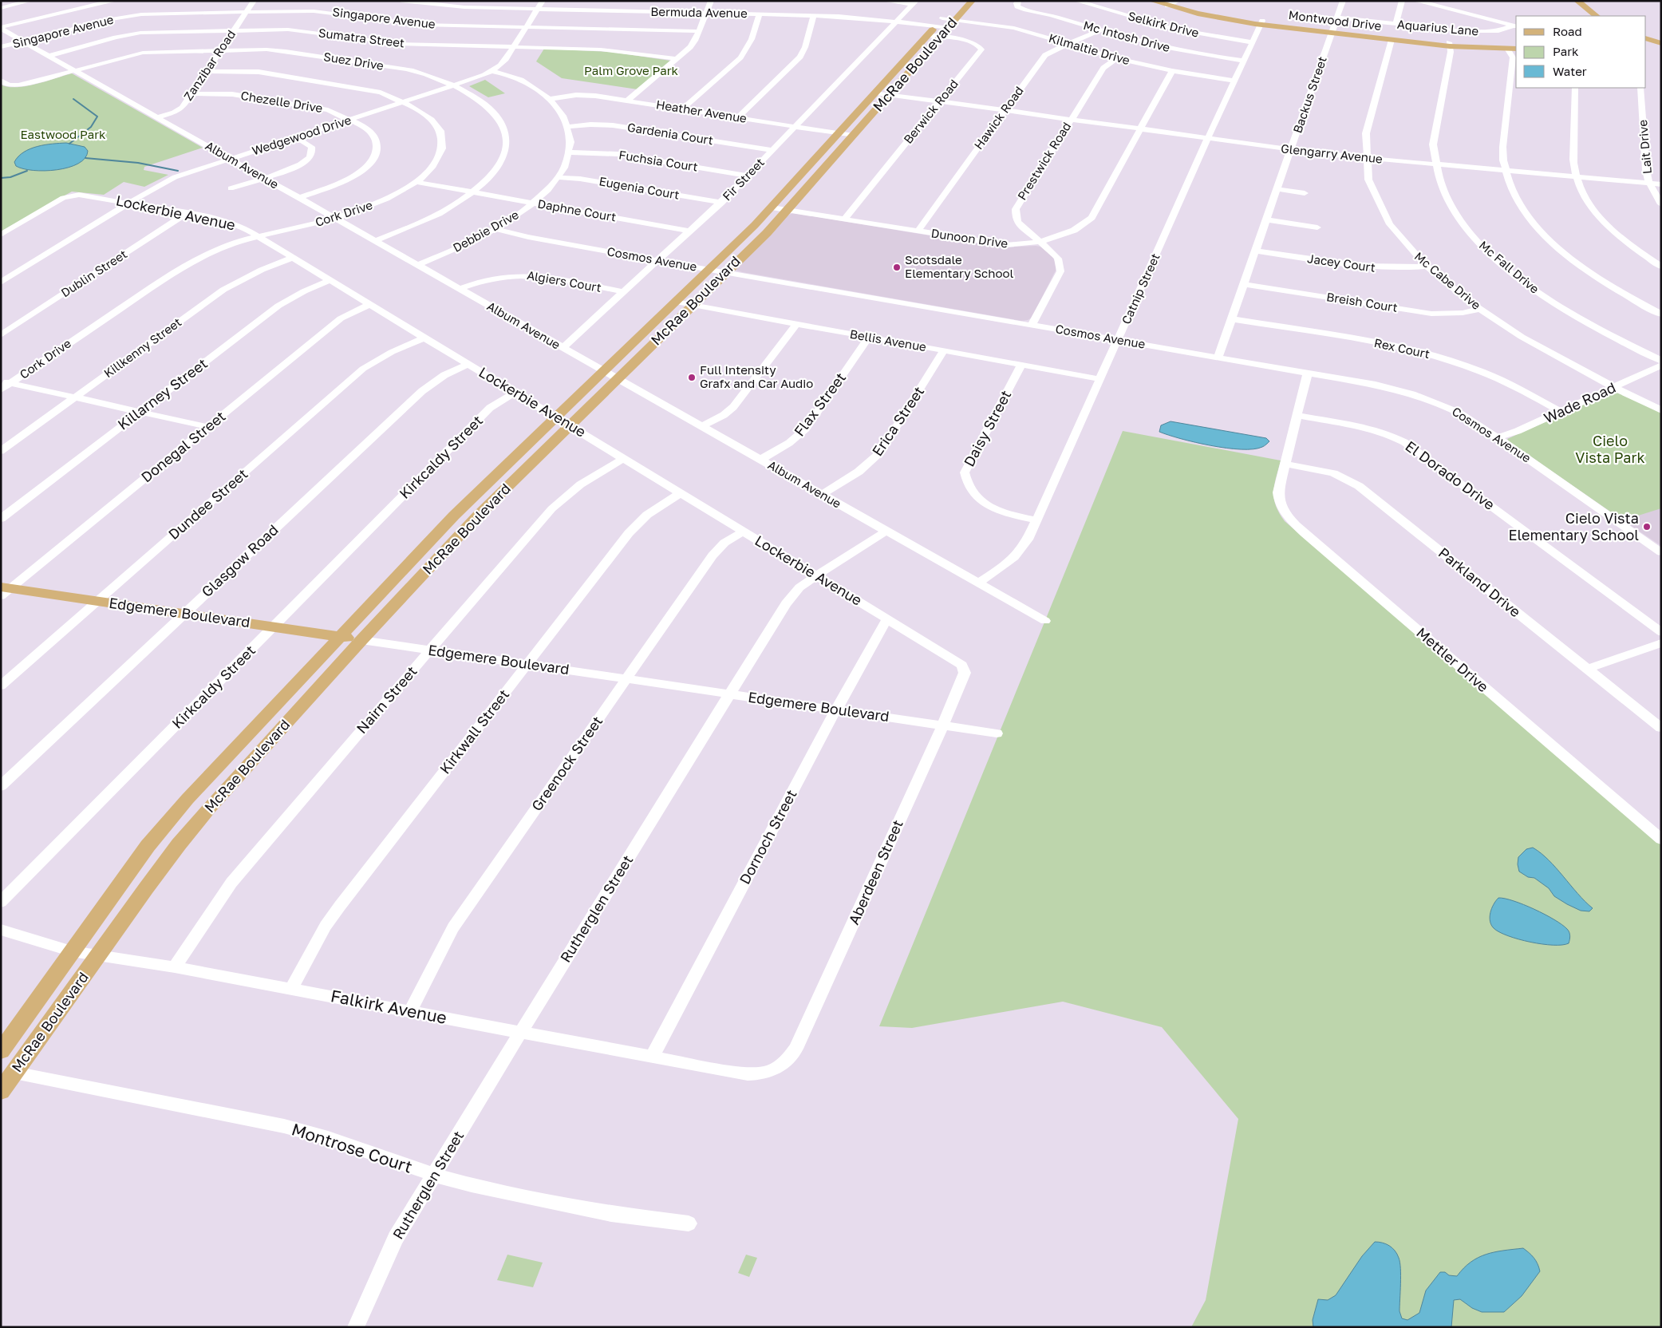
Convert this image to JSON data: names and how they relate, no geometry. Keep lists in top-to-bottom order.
{
  "streets": {
    "main road": ["Montwood Drive", "McRae Boulevard", "Edgemere Boulevard"],
    "street": [
      "Bermuda Avenue",
      "Singapore Avenue",
      "Selkirk Drive",
      "Aquarius Lane",
      "Mc Intosh Drive",
      "Sumatra Street",
      "Kilmaltie Drive",
      "Suez Drive",
      "Zanzibar Road",
      "Backus Street",
      "Chezelle Drive",
      "Heather Avenue",
      "Berwick Road",
      "Hawick Road",
      "Gardenia Court",
      "Wedgewood Drive",
      "Lait Drive",
      "Glengarry Avenue",
      "Fuchsia Court",
      "Prestwick Road",
      "Album Avenue",
      "Fir Street",
      "Eugenia Court",
      "Daphne Court",
      "Lockerbie Avenue",
      "Cork Drive",
      "Debbie Drive",
      "Dunoon Drive",
      "Cosmos Avenue",
      "Jacey Court",
      "Mc Fall Drive",
      "Dublin Street",
      "Mc Cabe Drive",
      "Algiers Court",
      "Catnip Street",
      "Breish Court",
      "Bellis Avenue",
      "Killkenny Street",
      "Rex Court",
      "Killarney Street",
      "Wade Road",
      "Flax Street",
      "Erica Street",
      "Daisy Street",
      "Donegal Street",
      "Kirkcaldy Street",
      "El Dorado Drive",
      "Dundee Street",
      "Glasgow Road",
      "Parkland Drive",
      "Mettler Drive",
      "Nairn Street",
      "Kirkwall Street",
      "Greenock Street",
      "Dornoch Street",
      "Aberdeen Street",
      "Rutherglen Street",
      "Falkirk Avenue",
      "Montrose Court"
    ]
  },
  "crossings": [
    ["Bermuda Avenue", "McRae Boulevard"],
    ["Bermuda Avenue", "Wedgewood Drive"],
    ["Bermuda Avenue", "Fir Street"],
    ["Singapore Avenue", "Zanzibar Road"],
    ["Singapore Avenue", "Wedgewood Drive"],
    ["Singapore Avenue", "Album Avenue"],
    ["Montwood Drive", "Backus Street"],
    ["Montwood Drive", "Mc Fall Drive"],
    ["Montwood Drive", "Mc Cabe Drive"],
    ["Montwood Drive", "Catnip Street"],
    ["Selkirk Drive", "Catnip Street"],
    ["Aquarius Lane", "Backus Street"],
    ["Mc Intosh Drive", "Hawick Road"],
    ["Mc Intosh Drive", "Catnip Street"],
    ["Sumatra Street", "Zanzibar Road"],
    ["Sumatra Street", "Wedgewood Drive"],
    ["Sumatra Street", "Album Avenue"],
    ["Kilmaltie Drive", "McRae Boulevard"],
    ["Kilmaltie Drive", "Hawick Road"],
    ["Kilmaltie Drive", "Prestwick Road"],
    ["Kilmaltie Drive", "Dunoon Drive"],
    ["Kilmaltie Drive", "Catnip Street"],
    ["Suez Drive", "Zanzibar Road"],
    ["Suez Drive", "Wedgewood Drive"],
    ["Suez Drive", "Album Avenue"],
    ["Suez Drive", "Daphne Court"],
    ["McRae Boulevard", "Heather Avenue"],
    ["McRae Boulevard", "Berwick Road"],
    ["McRae Boulevard", "Glengarry Avenue"],
    ["McRae Boulevard", "Album Avenue"],
    ["McRae Boulevard", "Lockerbie Avenue"],
    ["McRae Boulevard", "Dunoon Drive"],
    ["McRae Boulevard", "Cosmos Avenue"],
    ["McRae Boulevard", "Bellis Avenue"],
    ["McRae Boulevard", "Edgemere Boulevard"],
    ["McRae Boulevard", "Falkirk Avenue"],
    ["McRae Boulevard", "Montrose Court"],
    ["Zanzibar Road", "Chezelle Drive"],
    ["Zanzibar Road", "Album Avenue"],
    ["Zanzibar Road", "Cork Drive"],
    ["Backus Street", "Glengarry Avenue"],
    ["Backus Street", "Cosmos Avenue"],
    ["Backus Street", "Jacey Court"],
    ["Backus Street", "Breish Court"],
    ["Backus Street", "Rex Court"],
    ["Chezelle Drive", "Wedgewood Drive"],
    ["Chezelle Drive", "Album Avenue"],
    ["Heather Avenue", "Fir Street"],
    ["Heather Avenue", "Debbie Drive"],
    ["Berwick Road", "Glengarry Avenue"],
    ["Berwick Road", "Dunoon Drive"],
    ["Hawick Road", "Glengarry Avenue"],
    ["Hawick Road", "Dunoon Drive"],
    ["Gardenia Court", "Fir Street"],
    ["Gardenia Court", "Debbie Drive"],
    ["Wedgewood Drive", "Album Avenue"],
    ["Wedgewood Drive", "Lockerbie Avenue"],
    ["Wedgewood Drive", "Cork Drive"],
    ["Wedgewood Drive", "Debbie Drive"],
    ["Lait Drive", "Glengarry Avenue"],
    ["Glengarry Avenue", "Prestwick Road"],
    ["Glengarry Avenue", "Dunoon Drive"],
    ["Glengarry Avenue", "Mc Fall Drive"],
    ["Glengarry Avenue", "Mc Cabe Drive"],
    ["Glengarry Avenue", "Catnip Street"],
    ["Fuchsia Court", "Fir Street"],
    ["Fuchsia Court", "Debbie Drive"],
    ["Prestwick Road", "Dunoon Drive"],
    ["Prestwick Road", "Cosmos Avenue"],
    ["Album Avenue", "Fir Street"],
    ["Album Avenue", "Cork Drive"],
    ["Album Avenue", "Debbie Drive"],
    ["Album Avenue", "Algiers Court"],
    ["Album Avenue", "Catnip Street"],
    ["Album Avenue", "Flax Street"],
    ["Album Avenue", "Erica Street"],
    ["Album Avenue", "Rutherglen Street"],
    ["Fir Street", "Eugenia Court"],
    ["Fir Street", "Daphne Court"],
    ["Fir Street", "Cosmos Avenue"],
    ["Fir Street", "Algiers Court"],
    ["Eugenia Court", "Debbie Drive"],
    ["Daphne Court", "Cork Drive"],
    ["Daphne Court", "Debbie Drive"],
    ["Lockerbie Avenue", "Cork Drive"],
    ["Lockerbie Avenue", "Dublin Street"],
    ["Lockerbie Avenue", "Killkenny Street"],
    ["Lockerbie Avenue", "Killarney Street"],
    ["Lockerbie Avenue", "Donegal Street"],
    ["Lockerbie Avenue", "Kirkcaldy Street"],
    ["Lockerbie Avenue", "Dundee Street"],
    ["Lockerbie Avenue", "Glasgow Road"],
    ["Lockerbie Avenue", "Nairn Street"],
    ["Lockerbie Avenue", "Kirkwall Street"],
    ["Lockerbie Avenue", "Greenock Street"],
    ["Lockerbie Avenue", "Dornoch Street"],
    ["Lockerbie Avenue", "Aberdeen Street"],
    ["Lockerbie Avenue", "Rutherglen Street"],
    ["Debbie Drive", "Cosmos Avenue"],
    ["Cosmos Avenue", "Catnip Street"],
    ["Cosmos Avenue", "Wade Road"],
    ["Cosmos Avenue", "Mettler Drive"],
    ["Jacey Court", "Mc Cabe Drive"],
    ["Mc Cabe Drive", "Breish Court"],
    ["Mc Cabe Drive", "Wade Road"],
    ["Catnip Street", "Bellis Avenue"],
    ["Catnip Street", "Daisy Street"],
    ["Bellis Avenue", "Flax Street"],
    ["Bellis Avenue", "Erica Street"],
    ["Bellis Avenue", "Daisy Street"],
    ["Rex Court", "Wade Road"],
    ["Donegal Street", "Edgemere Boulevard"],
    ["Kirkcaldy Street", "Edgemere Boulevard"],
    ["El Dorado Drive", "Mettler Drive"],
    ["Dundee Street", "Edgemere Boulevard"],
    ["Glasgow Road", "Edgemere Boulevard"],
    ["Parkland Drive", "Mettler Drive"],
    ["Edgemere Boulevard", "Nairn Street"],
    ["Edgemere Boulevard", "Kirkwall Street"],
    ["Edgemere Boulevard", "Greenock Street"],
    ["Edgemere Boulevard", "Dornoch Street"],
    ["Edgemere Boulevard", "Aberdeen Street"],
    ["Edgemere Boulevard", "Rutherglen Street"],
    ["Nairn Street", "Falkirk Avenue"],
    ["Kirkwall Street", "Falkirk Avenue"],
    ["Greenock Street", "Falkirk Avenue"],
    ["Dornoch Street", "Falkirk Avenue"],
    ["Aberdeen Street", "Falkirk Avenue"],
    ["Rutherglen Street", "Falkirk Avenue"],
    ["Rutherglen Street", "Montrose Court"]
  ],
  "parks": ["Palm Grove Park", "Eastwood Park", "Cielo Vista Park"],
  "places": ["Scotsdale Elementary School", "Full Intensity Grafx and Car Audio", "Cielo Vista Elementary School"],
  "legend": ["Road", "Park", "Water"]
}
